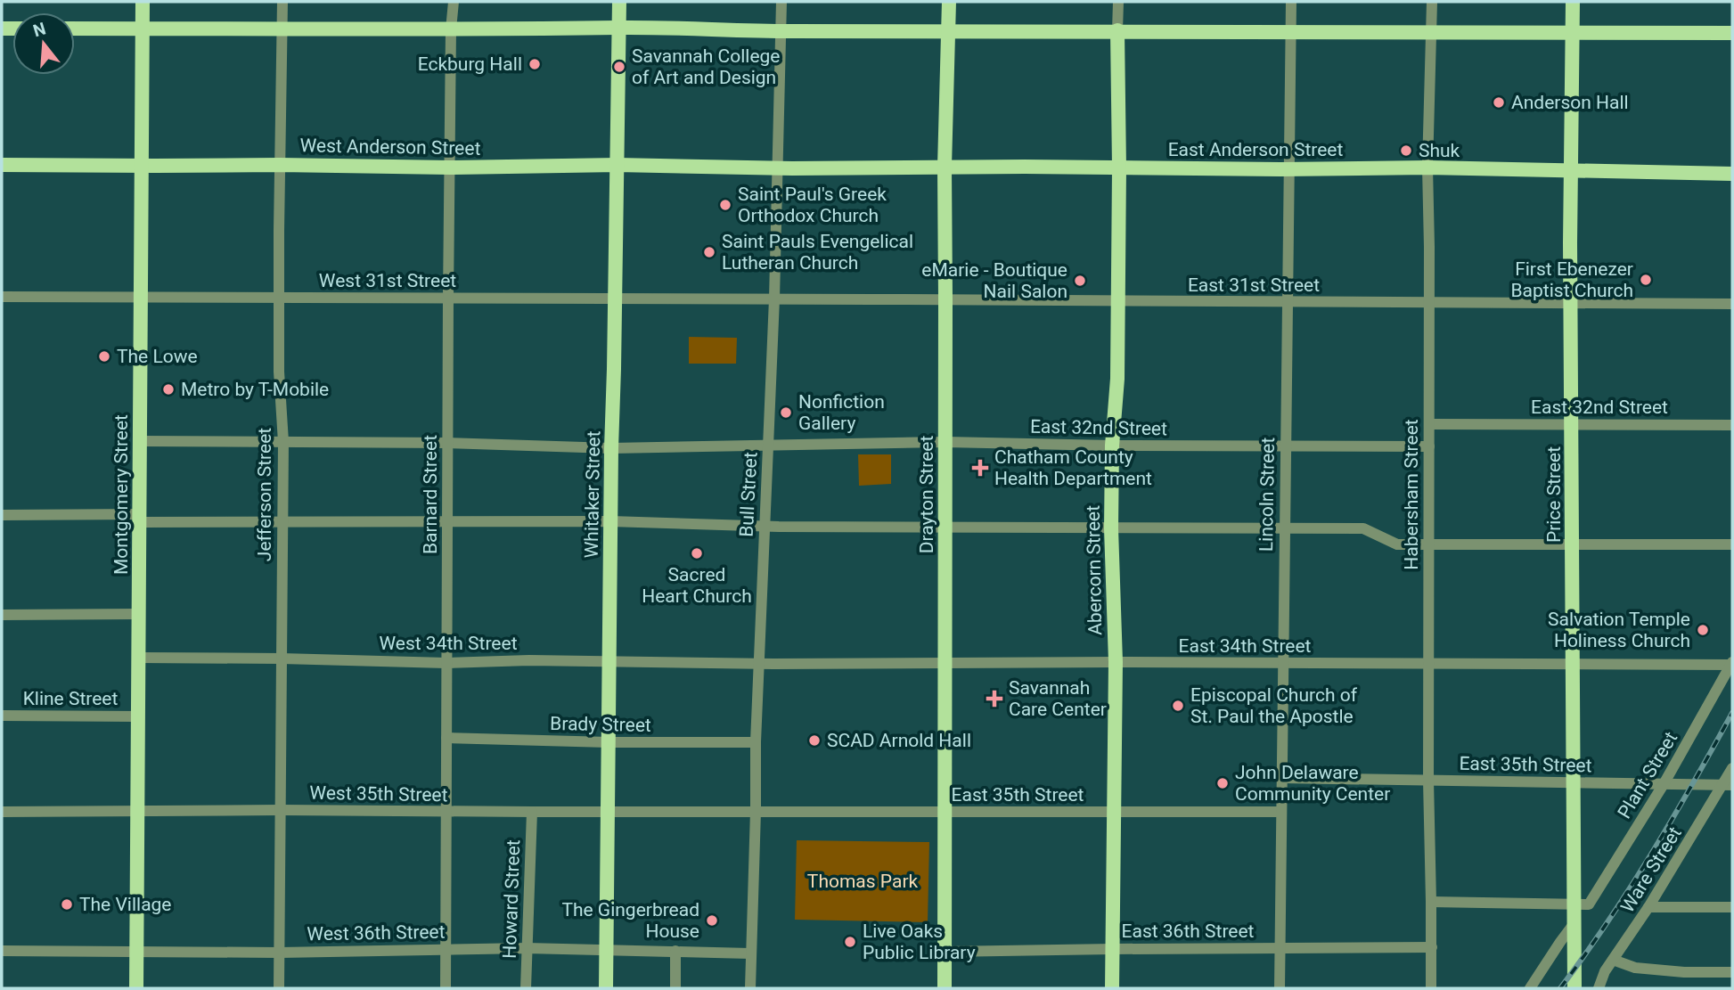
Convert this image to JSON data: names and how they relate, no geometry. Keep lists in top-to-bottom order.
{
  "streets": {
    "main road": [
      "West Anderson Street",
      "East Anderson Street",
      "Montgomery Street",
      "Whitaker Street",
      "Drayton Street",
      "Price Street",
      "Abercorn Street"
    ],
    "street": [
      "West 31st Street",
      "East 31st Street",
      "East 32nd Street",
      "Jefferson Street",
      "Barnard Street",
      "Bull Street",
      "Lincoln Street",
      "Habersham Street",
      "West 34th Street",
      "East 34th Street",
      "Kline Street",
      "Brady Street",
      "East 35th Street",
      "Plant Street",
      "West 35th Street",
      "Ware Street",
      "Howard Street",
      "East 36th Street",
      "West 36th Street"
    ]
  },
  "crossings": [
    ["West Anderson Street", "East Anderson Street"],
    ["West Anderson Street", "Montgomery Street"],
    ["West Anderson Street", "Jefferson Street"],
    ["West Anderson Street", "Barnard Street"],
    ["West Anderson Street", "Whitaker Street"],
    ["West Anderson Street", "Bull Street"],
    ["East Anderson Street", "Bull Street"],
    ["East Anderson Street", "Drayton Street"],
    ["East Anderson Street", "Lincoln Street"],
    ["East Anderson Street", "Habersham Street"],
    ["East Anderson Street", "Price Street"],
    ["East Anderson Street", "Abercorn Street"],
    ["West 31st Street", "East 31st Street"],
    ["West 31st Street", "Montgomery Street"],
    ["West 31st Street", "Jefferson Street"],
    ["West 31st Street", "Barnard Street"],
    ["West 31st Street", "Whitaker Street"],
    ["West 31st Street", "Bull Street"],
    ["East 31st Street", "Bull Street"],
    ["East 31st Street", "Drayton Street"],
    ["East 31st Street", "Lincoln Street"],
    ["East 31st Street", "Habersham Street"],
    ["East 31st Street", "Price Street"],
    ["East 31st Street", "Abercorn Street"],
    ["East 32nd Street", "Montgomery Street"],
    ["East 32nd Street", "Jefferson Street"],
    ["East 32nd Street", "Barnard Street"],
    ["East 32nd Street", "Whitaker Street"],
    ["East 32nd Street", "Bull Street"],
    ["East 32nd Street", "Drayton Street"],
    ["East 32nd Street", "Lincoln Street"],
    ["East 32nd Street", "Habersham Street"],
    ["East 32nd Street", "Price Street"],
    ["East 32nd Street", "Abercorn Street"],
    ["Montgomery Street", "West 34th Street"],
    ["Montgomery Street", "Kline Street"],
    ["Montgomery Street", "West 35th Street"],
    ["Montgomery Street", "West 36th Street"],
    ["Jefferson Street", "West 34th Street"],
    ["Jefferson Street", "West 35th Street"],
    ["Jefferson Street", "West 36th Street"],
    ["Barnard Street", "West 34th Street"],
    ["Barnard Street", "Brady Street"],
    ["Barnard Street", "West 35th Street"],
    ["Barnard Street", "West 36th Street"],
    ["Whitaker Street", "West 34th Street"],
    ["Whitaker Street", "Brady Street"],
    ["Whitaker Street", "West 35th Street"],
    ["Whitaker Street", "West 36th Street"],
    ["Bull Street", "West 34th Street"],
    ["Bull Street", "East 34th Street"],
    ["Bull Street", "Brady Street"],
    ["Bull Street", "East 35th Street"],
    ["Bull Street", "West 35th Street"],
    ["Bull Street", "West 36th Street"],
    ["Drayton Street", "East 34th Street"],
    ["Drayton Street", "East 35th Street"],
    ["Drayton Street", "East 36th Street"],
    ["Lincoln Street", "East 34th Street"],
    ["Lincoln Street", "East 35th Street"],
    ["Lincoln Street", "East 36th Street"],
    ["Habersham Street", "East 34th Street"],
    ["Habersham Street", "East 35th Street"],
    ["Habersham Street", "East 36th Street"],
    ["Price Street", "East 34th Street"],
    ["Price Street", "East 35th Street"],
    ["Price Street", "Plant Street"],
    ["Abercorn Street", "East 34th Street"],
    ["Abercorn Street", "East 35th Street"],
    ["Abercorn Street", "East 36th Street"],
    ["West 34th Street", "East 34th Street"],
    ["East 34th Street", "Plant Street"],
    ["East 35th Street", "Plant Street"],
    ["East 35th Street", "West 35th Street"],
    ["East 35th Street", "Ware Street"],
    ["West 35th Street", "Howard Street"],
    ["Howard Street", "West 36th Street"]
  ],
  "parks": ["Thomas Park"],
  "places": {
    "other": [
      "Eckburg Hall",
      "Savannah College of Art and Design",
      "Anderson Hall",
      "Shuk",
      "Saint Paul's Greek Orthodox Church",
      "Saint Pauls Evengelical Lutheran Church",
      "First Ebenezer Baptist Church",
      "eMarie - Boutique Nail Salon",
      "The Lowe",
      "Metro by T-Mobile",
      "Nonfiction Gallery",
      "Sacred Heart Church",
      "Salvation Temple Holiness Church",
      "Episcopal Church of St. Paul the Apostle",
      "SCAD Arnold Hall",
      "John Delaware Community Center",
      "The Village",
      "The Gingerbread House",
      "Live Oaks Public Library"
    ],
    "health": ["Chatham County Health Department", "Savannah Care Center"]
  },
  "north": "top"
}
